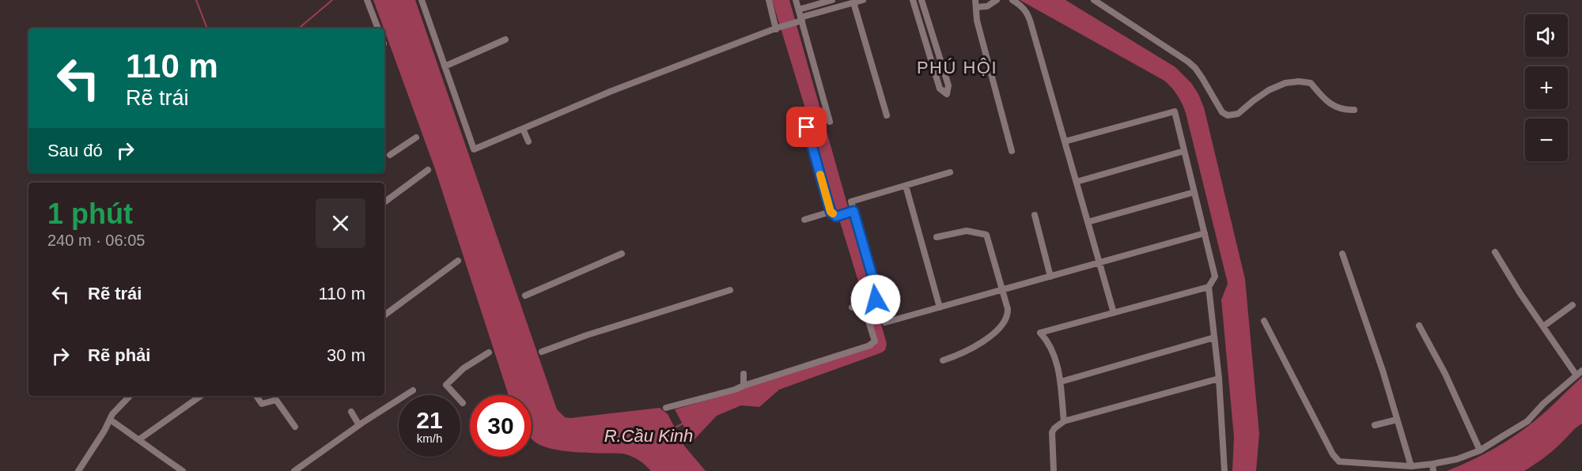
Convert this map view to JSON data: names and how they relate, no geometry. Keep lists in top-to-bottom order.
{
  "districts": ["PHÚ HỘI"],
  "water": ["R.Cầu Kinh"],
  "page": {
    "map_buttons": ["+", "−"],
    "turn": ["110 m", "Rẽ trái"],
    "then": "Sau đó",
    "heading": ["1 phút", "240 m · 06:05"],
    "list": [
      {
        "name": "Rẽ trái",
        "value": "110 m"
      },
      {
        "name": "Rẽ phải",
        "value": "30 m"
      }
    ],
    "speed": "21 km/h",
    "limit": "30"
  }
}
